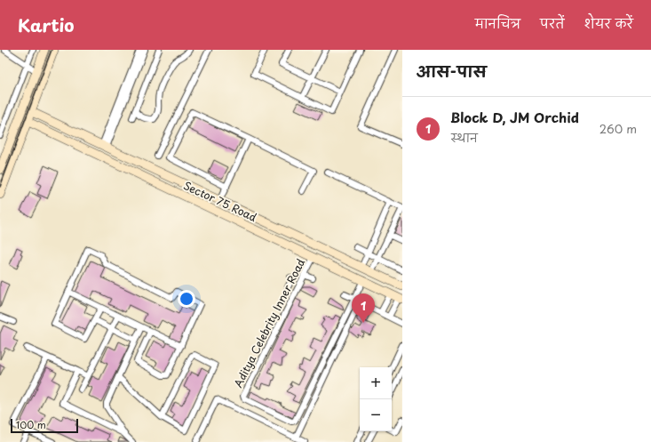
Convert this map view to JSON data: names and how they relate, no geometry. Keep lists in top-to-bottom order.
{
  "streets": {
    "street": ["Sector 75 Road", "Aditya Celebrity Inner Road"]
  },
  "crossings": [
    ["Sector 75 Road", "Aditya Celebrity Inner Road"]
  ],
  "scale_bar": "100 m",
  "page": {
    "header": "Kartio",
    "nav": ["मानचित्र", "परतें", "शेयर करें"],
    "heading": "आस-पास",
    "list": [
      {
        "mark": "1",
        "name": "Block D, JM Orchid",
        "note": "स्थान",
        "value": "260 m"
      }
    ],
    "pins": "1",
    "map_buttons": ["+", "−"],
    "scale": "100 m"
  }
}
